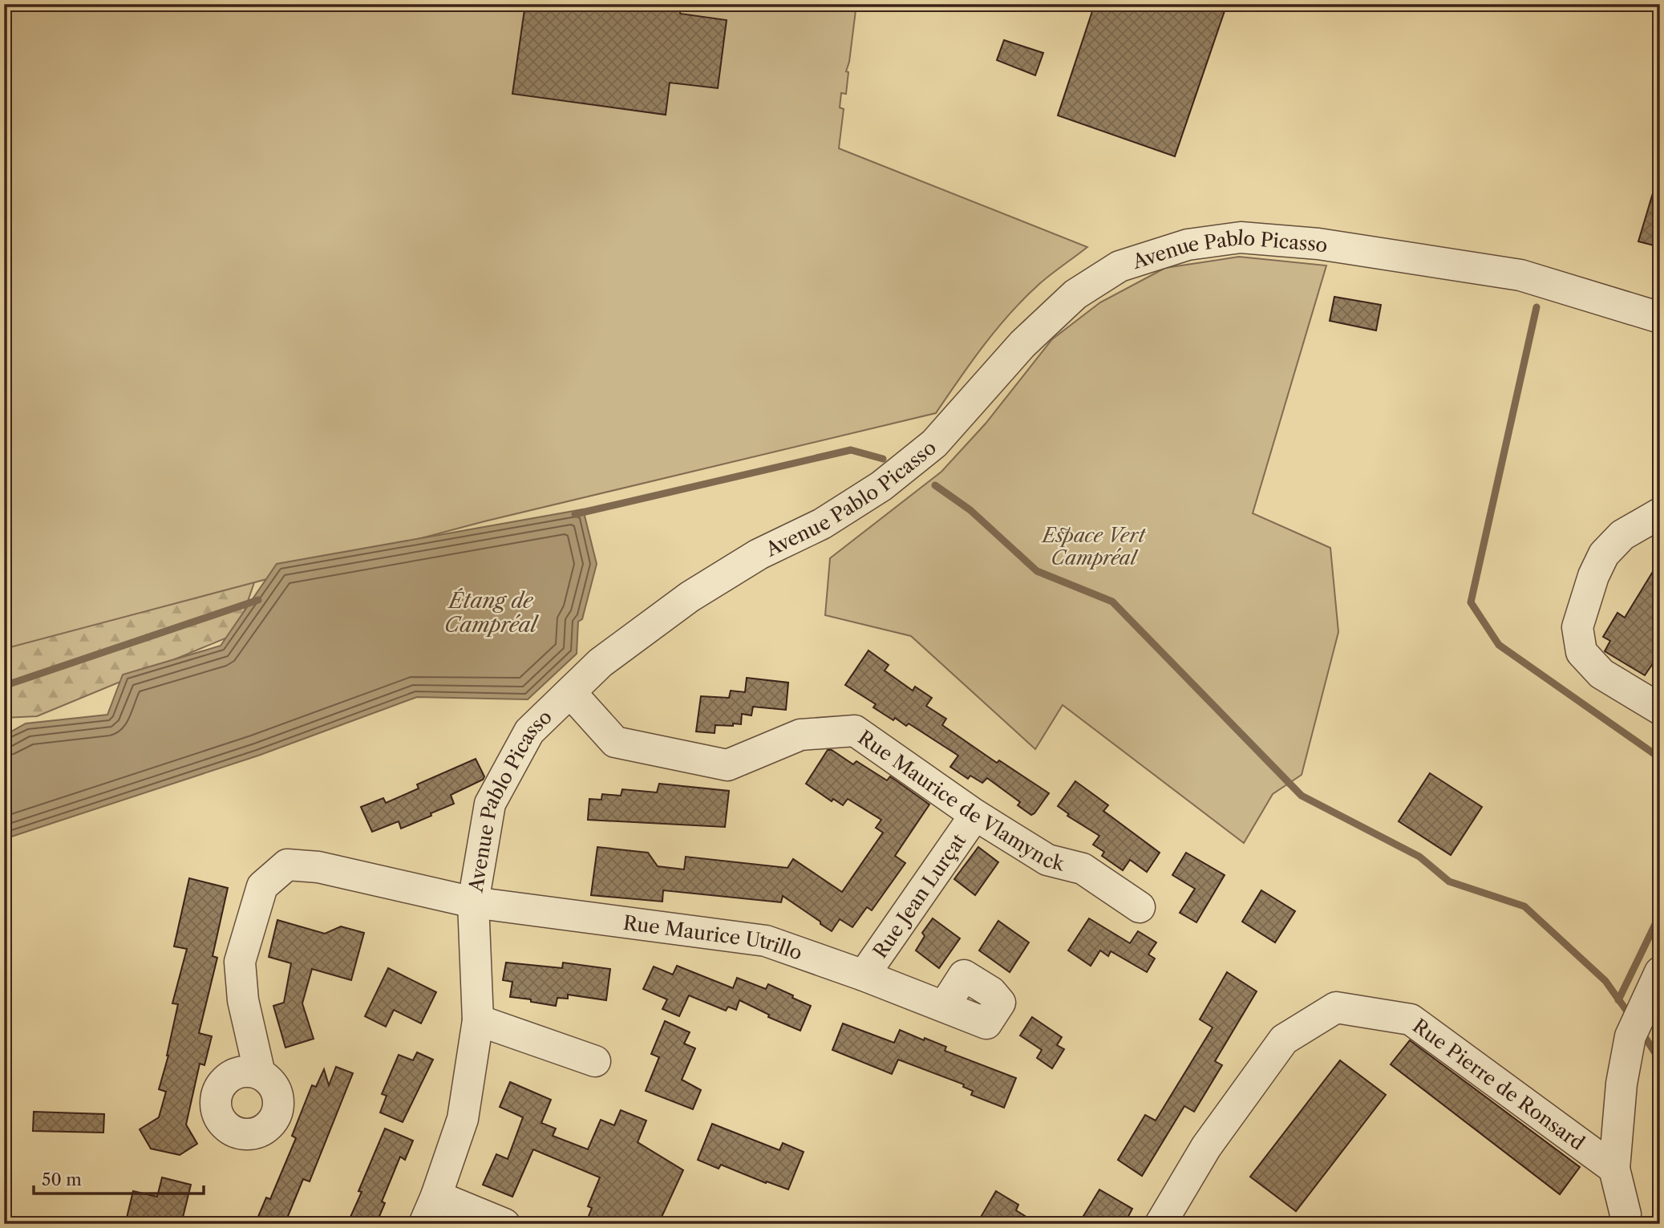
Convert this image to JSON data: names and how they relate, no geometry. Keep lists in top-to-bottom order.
{
  "streets": {
    "street": [
      "Avenue Pablo Picasso",
      "Rue Maurice de Vlamynck",
      "Rue Jean Lurçat",
      "Rue Maurice Utrillo",
      "Rue Pierre de Ronsard"
    ]
  },
  "crossings": [
    ["Avenue Pablo Picasso", "Rue Maurice de Vlamynck"],
    ["Avenue Pablo Picasso", "Rue Maurice Utrillo"],
    ["Rue Maurice de Vlamynck", "Rue Jean Lurçat"],
    ["Rue Jean Lurçat", "Rue Maurice Utrillo"]
  ],
  "water": ["Étang de Campréal"],
  "parks": ["Espace Vert Campréal"],
  "scale_bar": "50 m"
}
